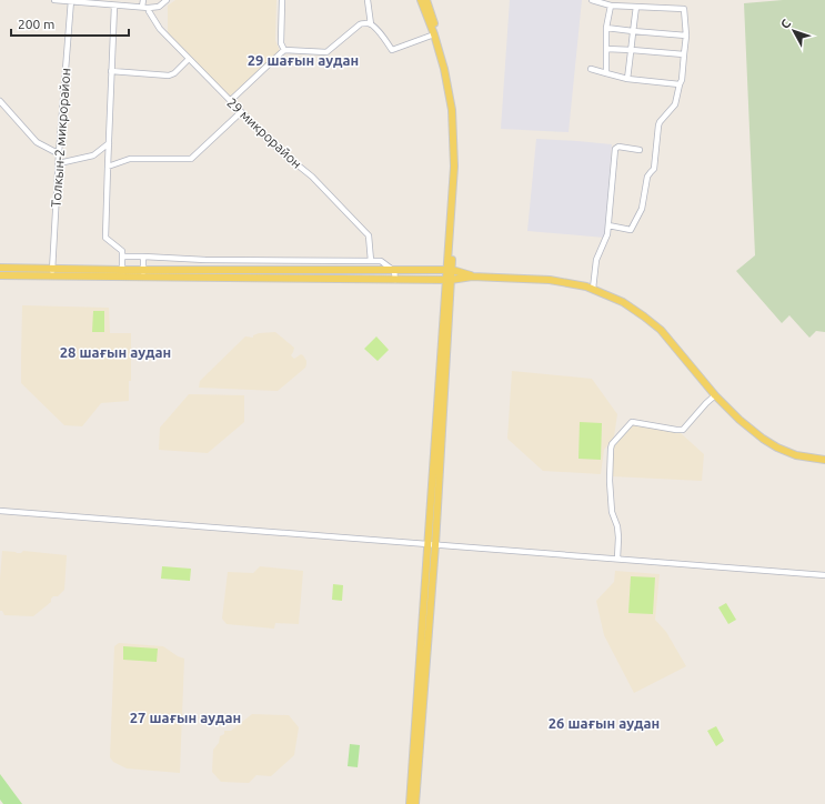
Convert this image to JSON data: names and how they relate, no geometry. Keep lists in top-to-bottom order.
{
  "streets": {
    "street": ["29 микрорайон", "Толкын-2 микрорайон"]
  },
  "districts": [
    "29 шағын аудан",
    "28 шағын аудан",
    "27 шағын аудан",
    "26 шағын аудан"
  ],
  "scale_bar": "200 m",
  "north": "top left"
}
